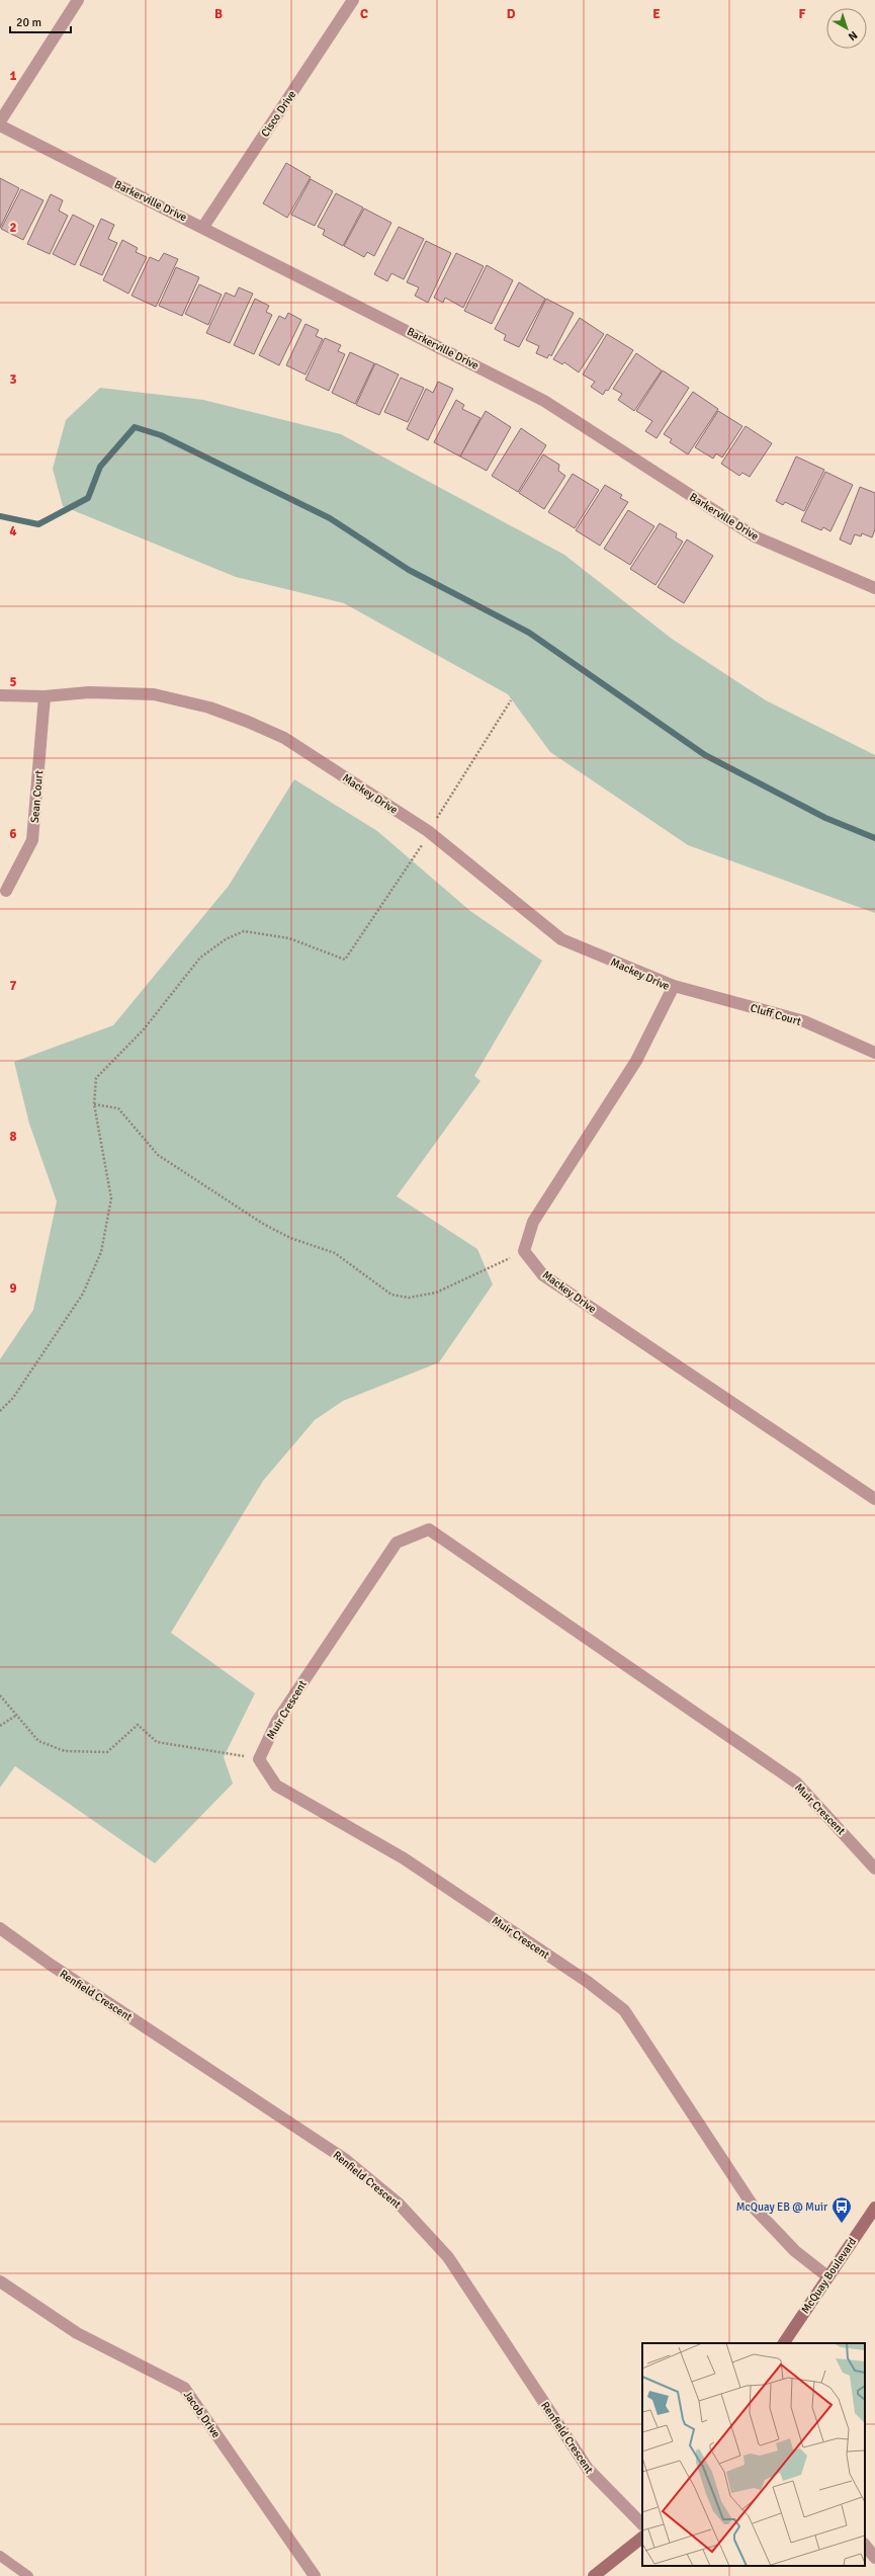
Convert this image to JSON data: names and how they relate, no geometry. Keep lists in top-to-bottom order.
{
  "streets": {
    "street": [
      "Cisco Drive",
      "Barkerville Drive",
      "Mackey Drive",
      "Sean Court",
      "Cluff Court",
      "Muir Crescent",
      "Renfield Crescent",
      "McQuay Boulevard",
      "Jacob Drive"
    ]
  },
  "crossings": [
    ["Cisco Drive", "Barkerville Drive"],
    ["Mackey Drive", "Sean Court"],
    ["Mackey Drive", "Cluff Court"],
    ["Muir Crescent", "McQuay Boulevard"]
  ],
  "places": {
    "bus stop": ["McQuay EB @ Muir"]
  },
  "scale_bar": "20 m",
  "north": "bottom right",
  "grid": {
    "columns": [
      "B",
      "C",
      "D",
      "E",
      "F"
    ],
    "rows": [
      "1",
      "2",
      "3",
      "4",
      "5",
      "6",
      "7",
      "8",
      "9"
    ]
  }
}
